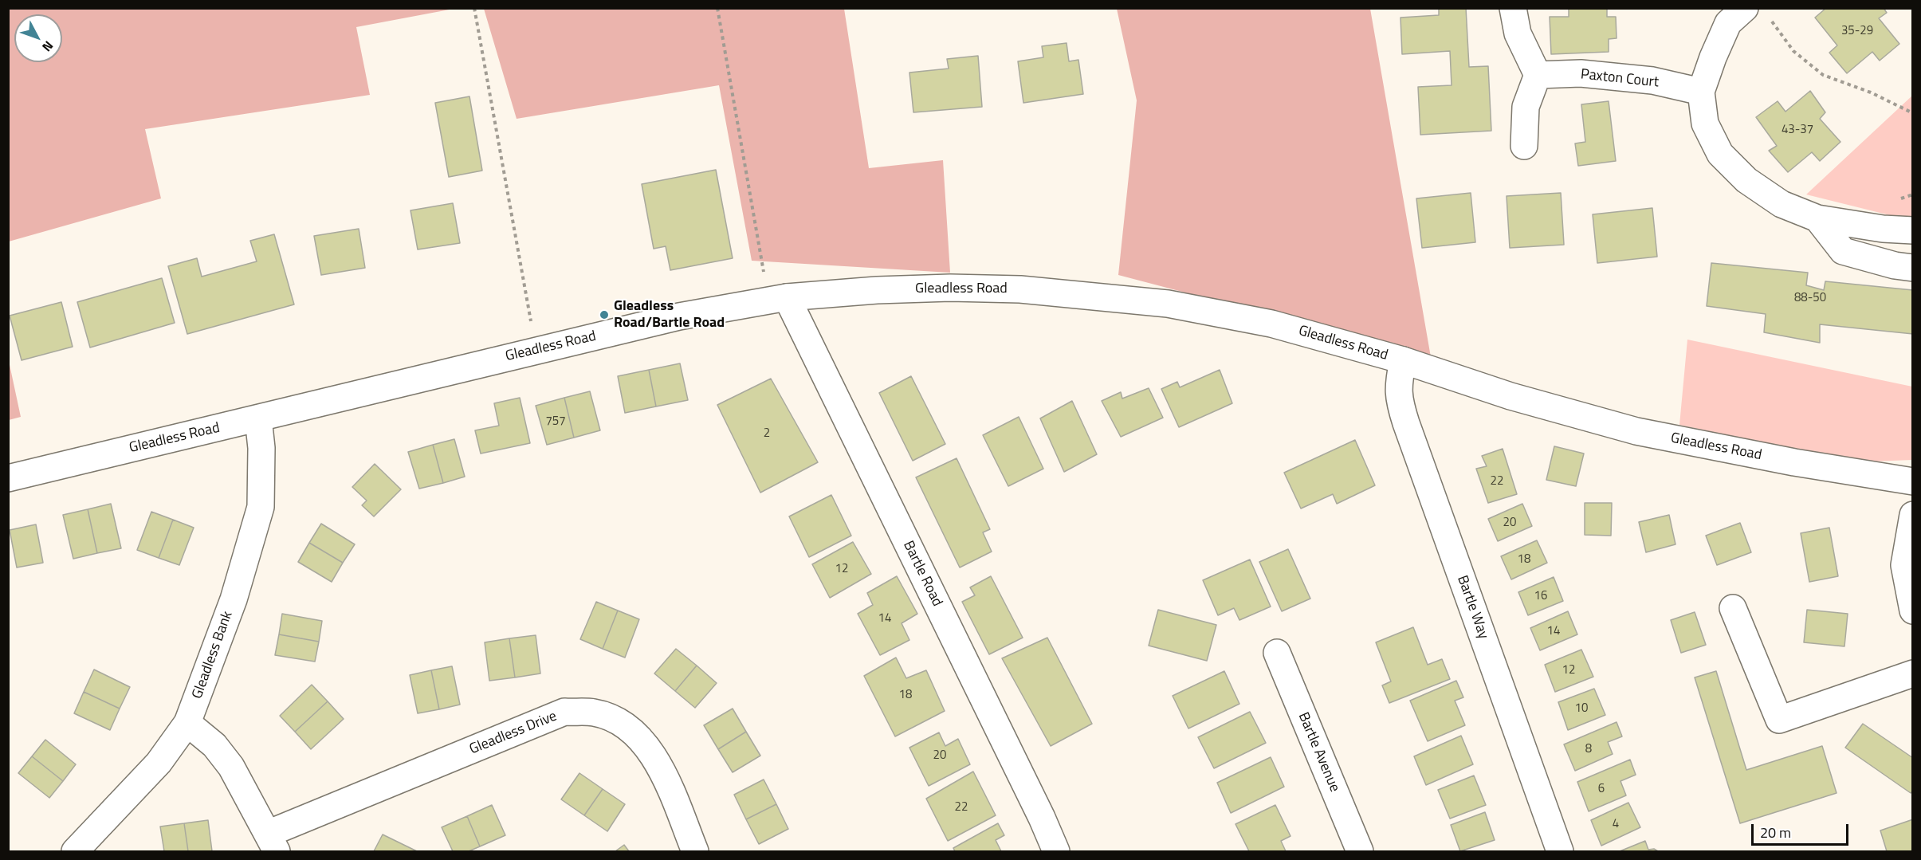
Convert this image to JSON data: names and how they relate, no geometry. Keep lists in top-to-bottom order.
{
  "streets": {
    "street": [
      "Paxton Court",
      "Gleadless Road",
      "Bartle Road",
      "Bartle Way",
      "Gleadless Bank",
      "Gleadless Drive",
      "Bartle Avenue"
    ]
  },
  "crossings": [
    ["Gleadless Road", "Bartle Road"],
    ["Gleadless Road", "Bartle Way"],
    ["Gleadless Road", "Gleadless Bank"]
  ],
  "places": ["Gleadless Road/Bartle Road"],
  "house_numbers": [
    "35-29",
    "43-37",
    "88-50",
    "757",
    "2",
    "22",
    "20",
    "18",
    "12",
    "16",
    "14",
    "14",
    "12",
    "18",
    "10",
    "8",
    "20",
    "6",
    "22",
    "4"
  ],
  "scale_bar": "20 m",
  "north": "bottom right"
}
